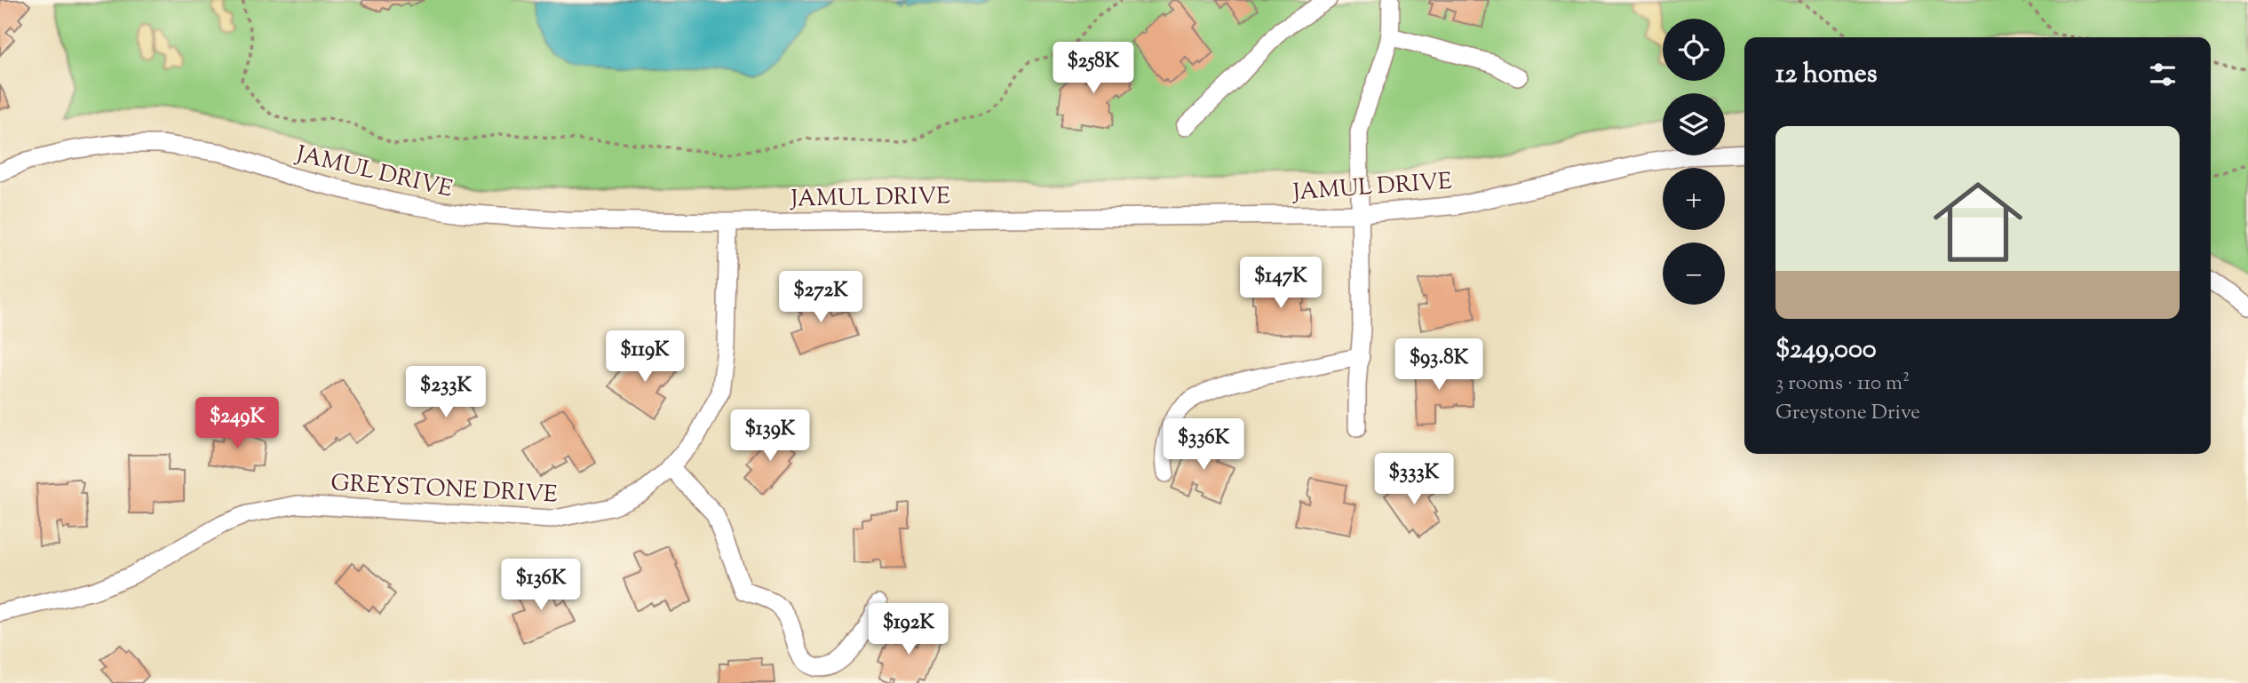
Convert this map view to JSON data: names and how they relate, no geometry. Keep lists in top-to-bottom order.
{
  "streets": {
    "street": ["JAMUL DRIVE", "GREYSTONE DRIVE"]
  },
  "crossings": [
    ["JAMUL DRIVE", "GREYSTONE DRIVE"]
  ],
  "page": {
    "map_buttons": ["+", "−"],
    "heading": "12 homes",
    "price": [
      "$258K",
      "$147K",
      "$272K",
      "$119K",
      "$93.8K",
      "$233K",
      "$249K",
      "$139K",
      "$336K",
      "$333K",
      "$136K",
      "$192K"
    ],
    "list": [
      {
        "name": "$249,000",
        "note": "3 rooms · 110 m² · Greystone Drive"
      }
    ]
  }
}
